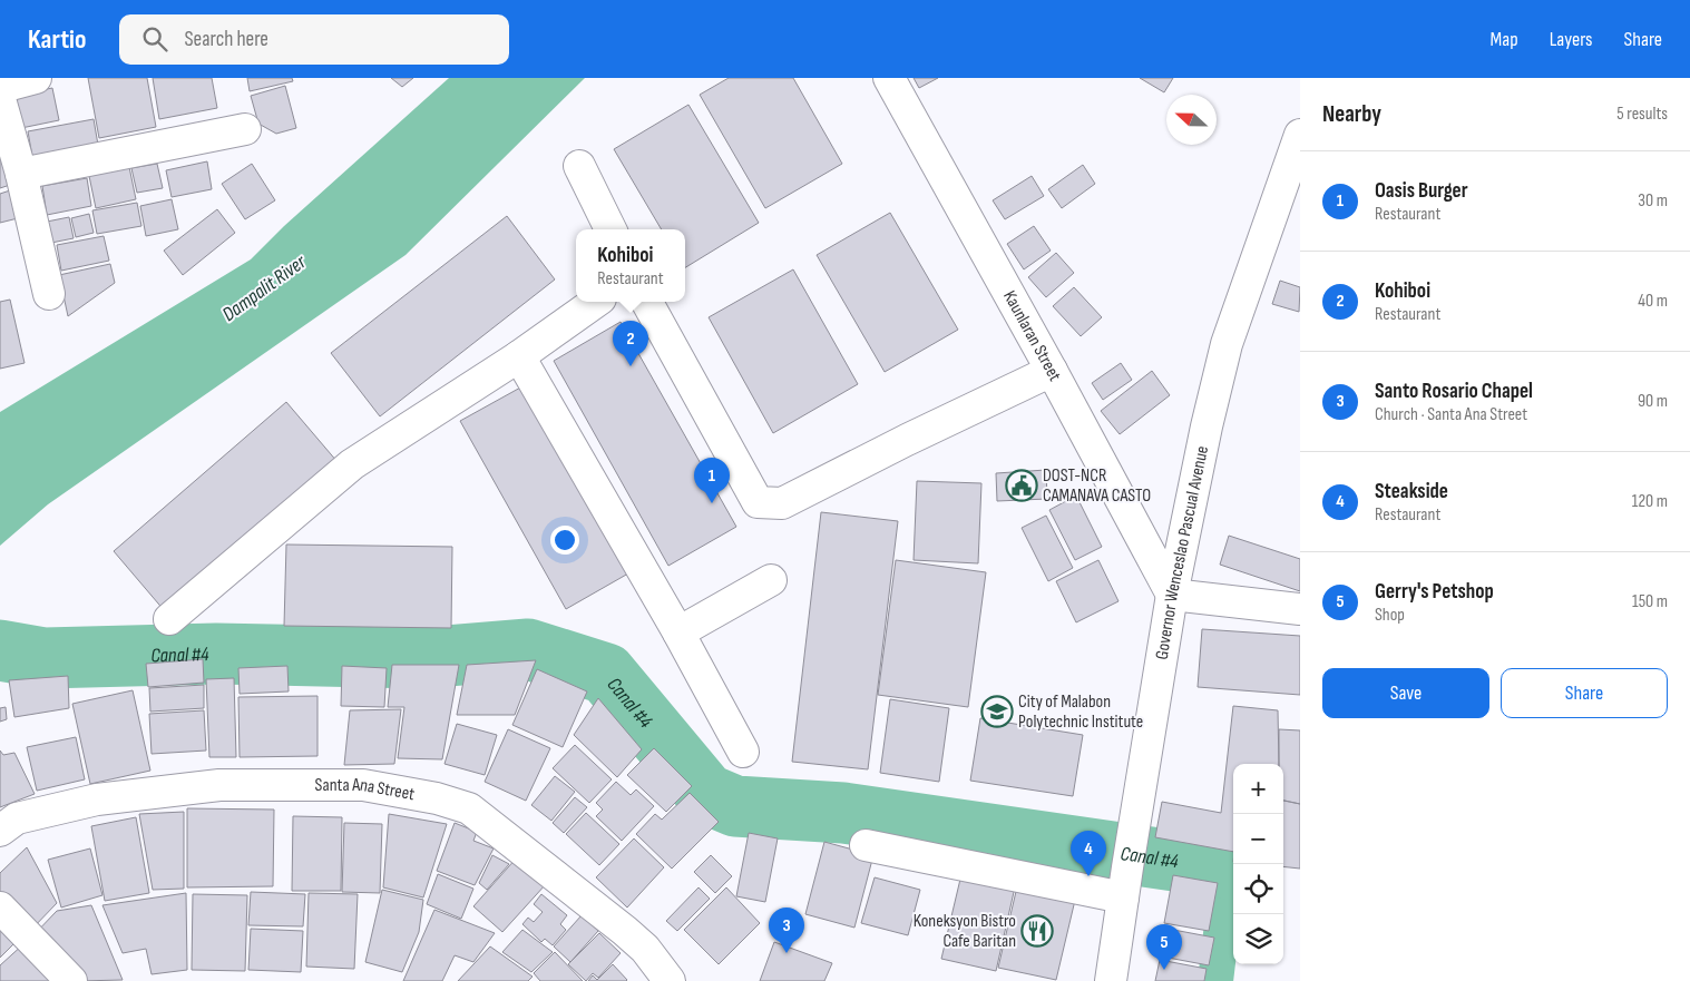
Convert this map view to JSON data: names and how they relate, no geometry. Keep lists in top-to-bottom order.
{
  "streets": {
    "street": ["Kaunlaran Street", "Governor Wenceslao Pascual Avenue", "Santa Ana Street"]
  },
  "crossings": [
    ["Kaunlaran Street", "Governor Wenceslao Pascual Avenue"]
  ],
  "water": ["Dampalit River", "Canal #4"],
  "places": {
    "public building": ["DOST-NCR CAMANAVA CASTO"],
    "school or university": ["City of Malabon Polytechnic Institute"],
    "restaurant": ["Koneksyon Bistro Cafe Baritan"]
  },
  "north": "left",
  "page": {
    "header": "Kartio",
    "search": "Search here",
    "nav": ["Map", "Layers", "Share"],
    "heading": ["Nearby", "5 results"],
    "list": [
      {
        "mark": "1",
        "name": "Oasis Burger",
        "note": "Restaurant",
        "value": "30 m"
      },
      {
        "mark": "2",
        "name": "Kohiboi",
        "note": "Restaurant",
        "value": "40 m"
      },
      {
        "mark": "3",
        "name": "Santo Rosario Chapel",
        "note": "Church · Santa Ana Street",
        "value": "90 m"
      },
      {
        "mark": "4",
        "name": "Steakside",
        "note": "Restaurant",
        "value": "120 m"
      },
      {
        "mark": "5",
        "name": "Gerry's Petshop",
        "note": "Shop",
        "value": "150 m"
      }
    ],
    "popup": ["Kohiboi", "Restaurant"],
    "pins": [
      "2",
      "1",
      "4",
      "3",
      "5"
    ],
    "buttons": ["Save", "Share"],
    "map_buttons": ["+", "−"]
  }
}
